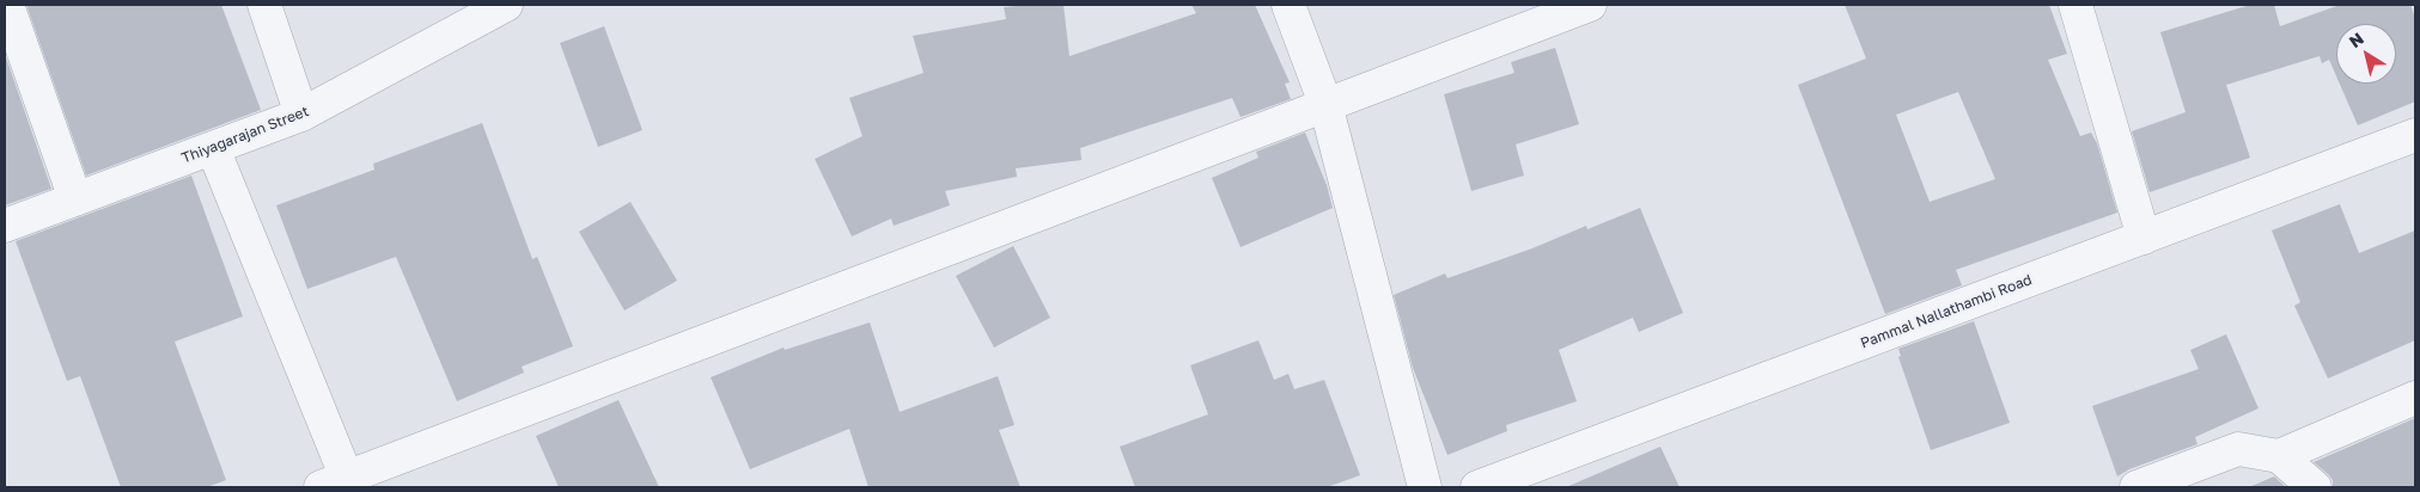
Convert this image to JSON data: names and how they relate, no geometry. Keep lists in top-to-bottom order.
{
  "streets": {
    "street": ["Thiyagarajan Street", "Pammal Nallathambi Road"]
  },
  "north": "top left"
}
